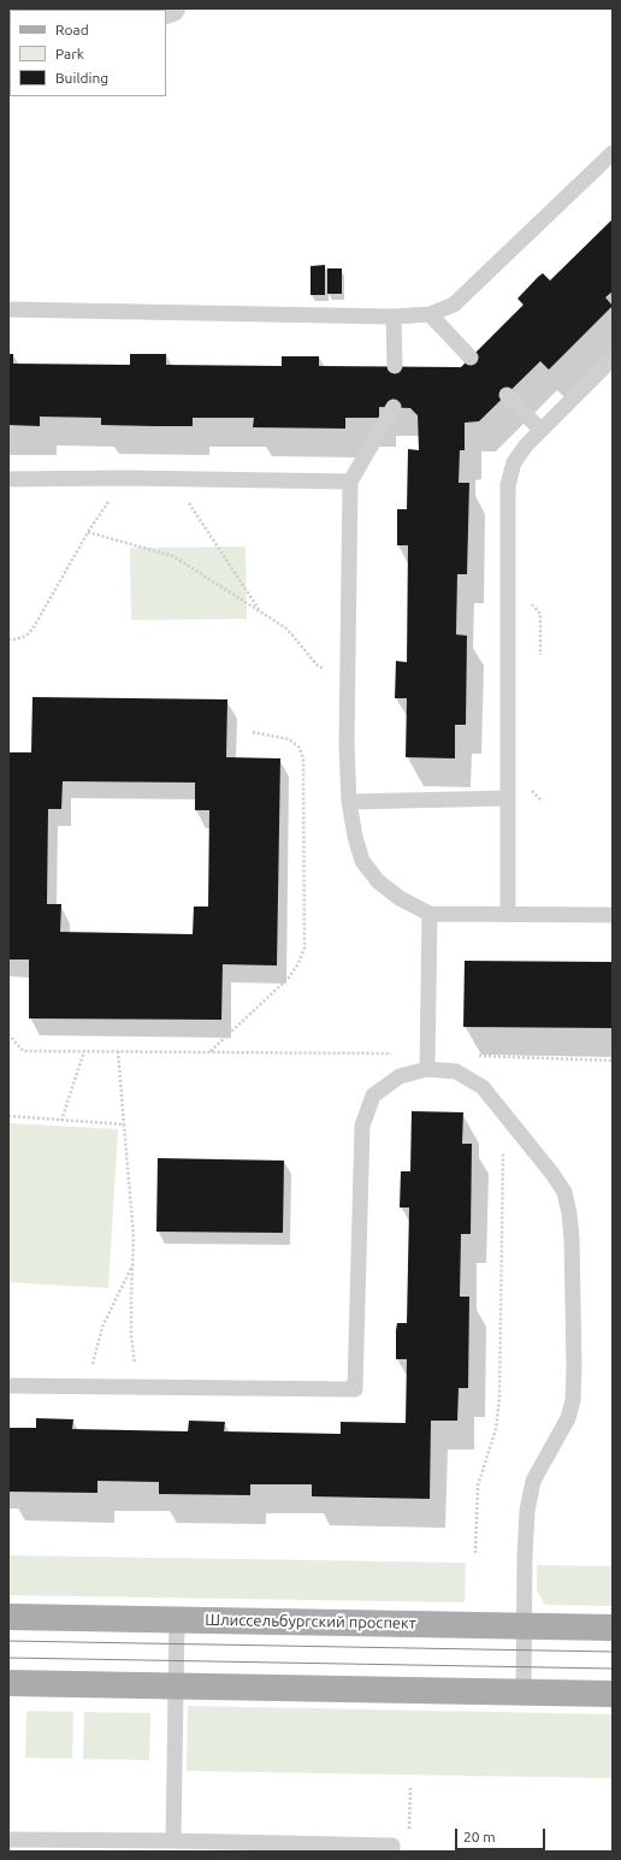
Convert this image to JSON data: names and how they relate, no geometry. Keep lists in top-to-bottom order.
{
  "streets": {
    "main road": ["Шлиссельбургский проспект"]
  },
  "legend": ["Road", "Park", "Building"],
  "scale_bar": "20 m"
}
